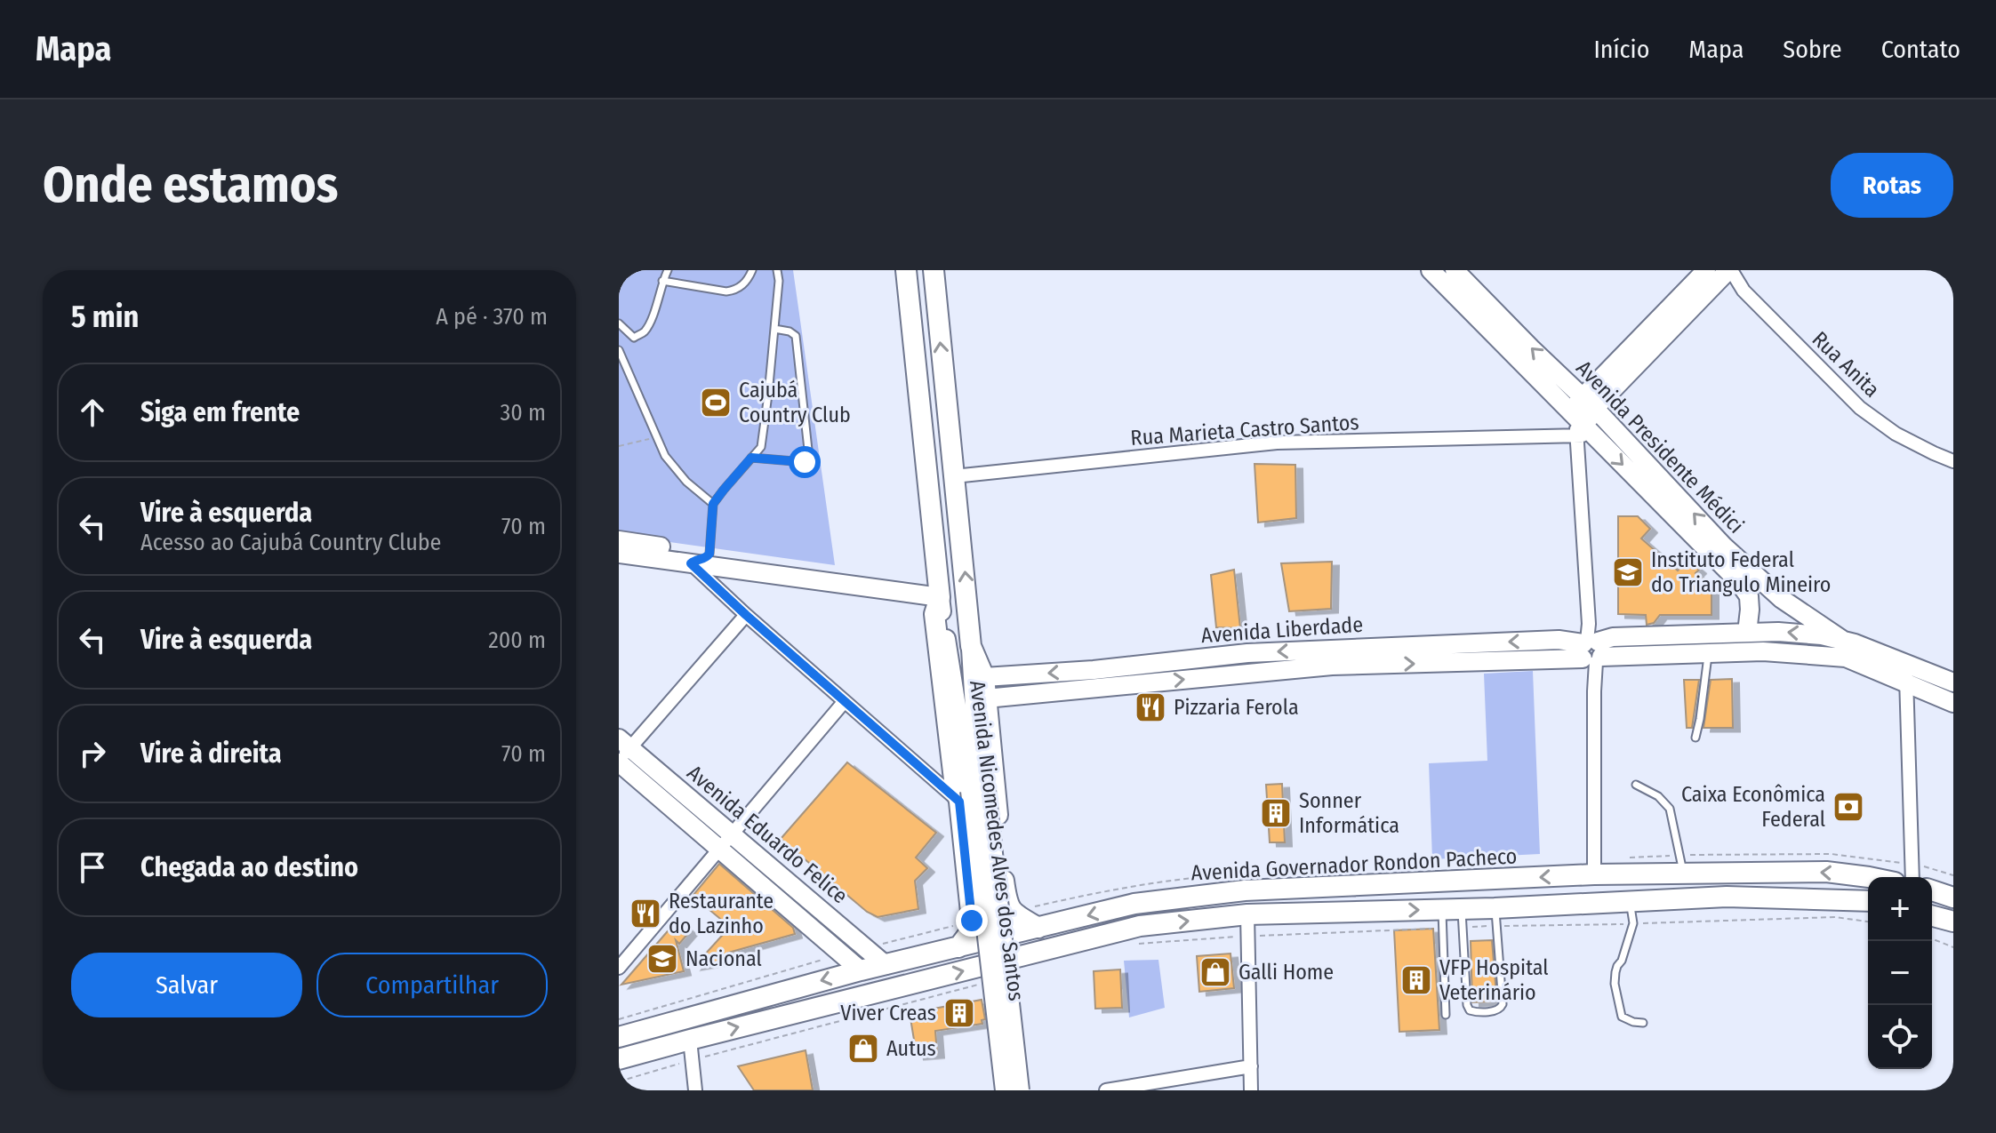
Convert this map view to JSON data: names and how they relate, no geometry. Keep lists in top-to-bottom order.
{
  "streets": {
    "main road": [
      "Avenida Presidente Médici",
      "Avenida Liberdade",
      "Avenida Eduardo Felice",
      "Avenida Nicomedes Alves dos Santos",
      "Avenida Governador Rondon Pacheco"
    ],
    "street": ["Rua Anita", "Rua Marieta Castro Santos"]
  },
  "crossings": [
    ["Rua Marieta Castro Santos", "Avenida Presidente Médici"],
    ["Rua Marieta Castro Santos", "Avenida Nicomedes Alves dos Santos"],
    ["Avenida Presidente Médici", "Avenida Liberdade"],
    ["Avenida Liberdade", "Avenida Nicomedes Alves dos Santos"],
    ["Avenida Eduardo Felice", "Avenida Governador Rondon Pacheco"],
    ["Avenida Nicomedes Alves dos Santos", "Avenida Governador Rondon Pacheco"]
  ],
  "places": {
    "sports": ["Cajubá Country Club"],
    "school or university": ["Instituto Federal do Triangulo Mineiro", "Nacional"],
    "restaurant": ["Pizzaria Ferola", "Restaurante do Lazinho"],
    "bank": ["Caixa Econômica Federal"],
    "building": ["Sonner Informática", "VFP Hospital Veterinário", "Viver Creas"],
    "shop": ["Galli Home", "Autus"]
  },
  "page": {
    "header": "Mapa",
    "nav": [
      "Início",
      "Mapa",
      "Sobre",
      "Contato"
    ],
    "buttons": [
      "Rotas",
      ["Salvar", "Compartilhar"]
    ],
    "title": "Onde estamos",
    "heading": ["5 min", "A pé · 370 m"],
    "list": [
      ["Siga em frente", "30 m"],
      ["Vire à esquerda", "Acesso ao Cajubá Country Clube", "70 m"],
      ["Vire à esquerda", "200 m"],
      ["Vire à direita", "70 m"],
      "Chegada ao destino"
    ],
    "map_buttons": ["+", "−"]
  }
}
